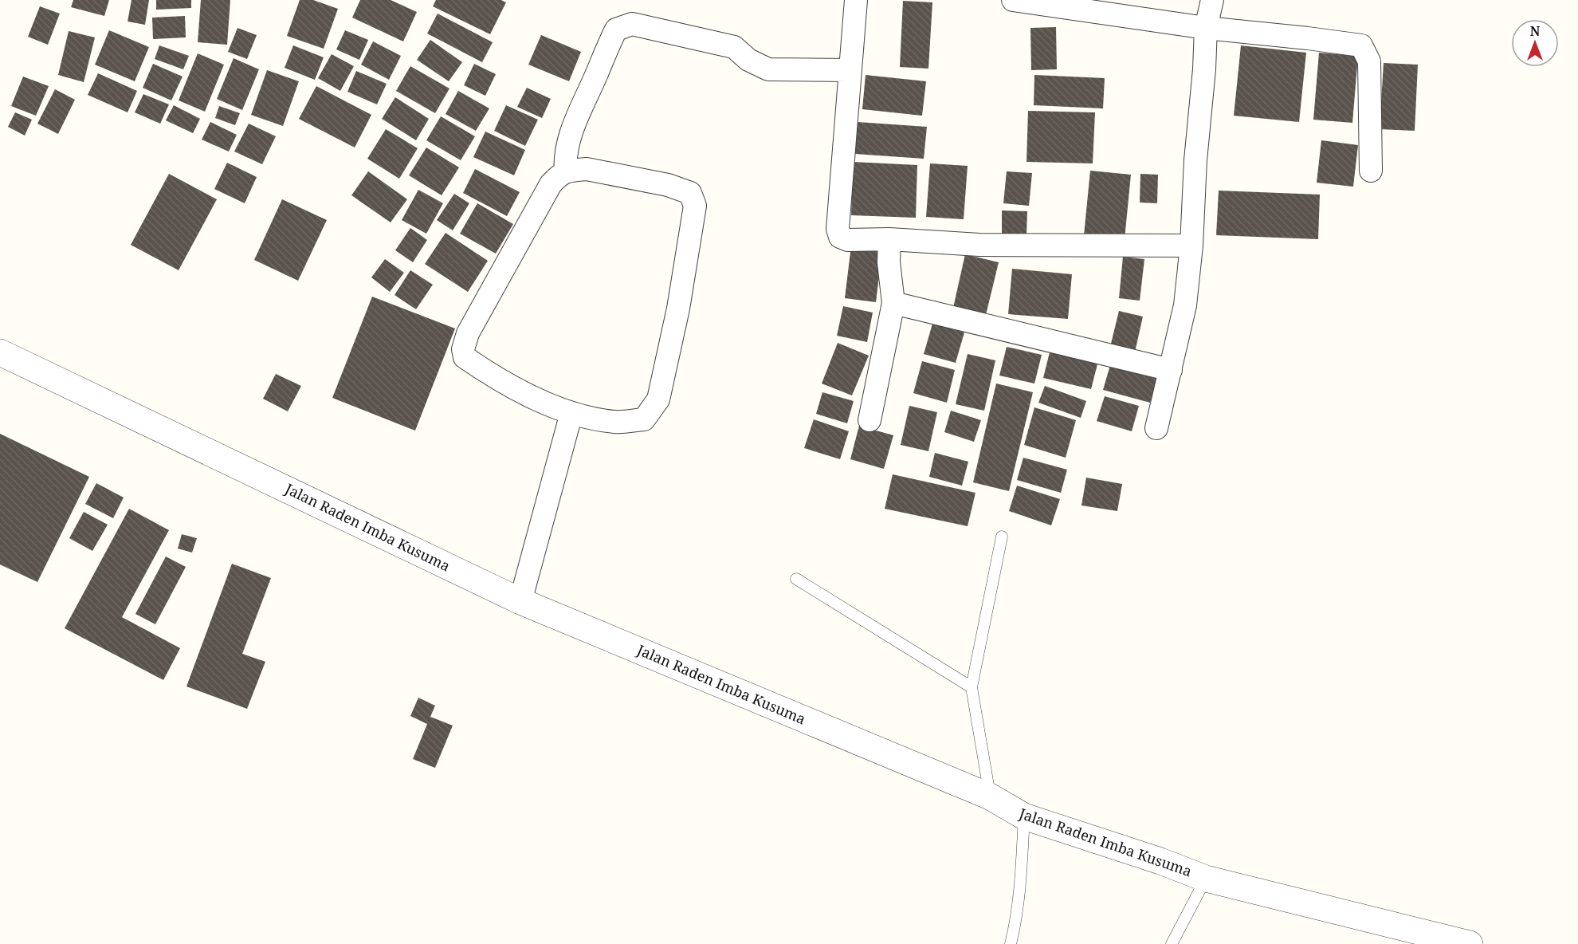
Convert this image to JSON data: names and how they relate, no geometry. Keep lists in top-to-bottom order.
{
  "streets": {
    "street": ["Jalan Raden Imba Kusuma"]
  },
  "north": "top"
}
